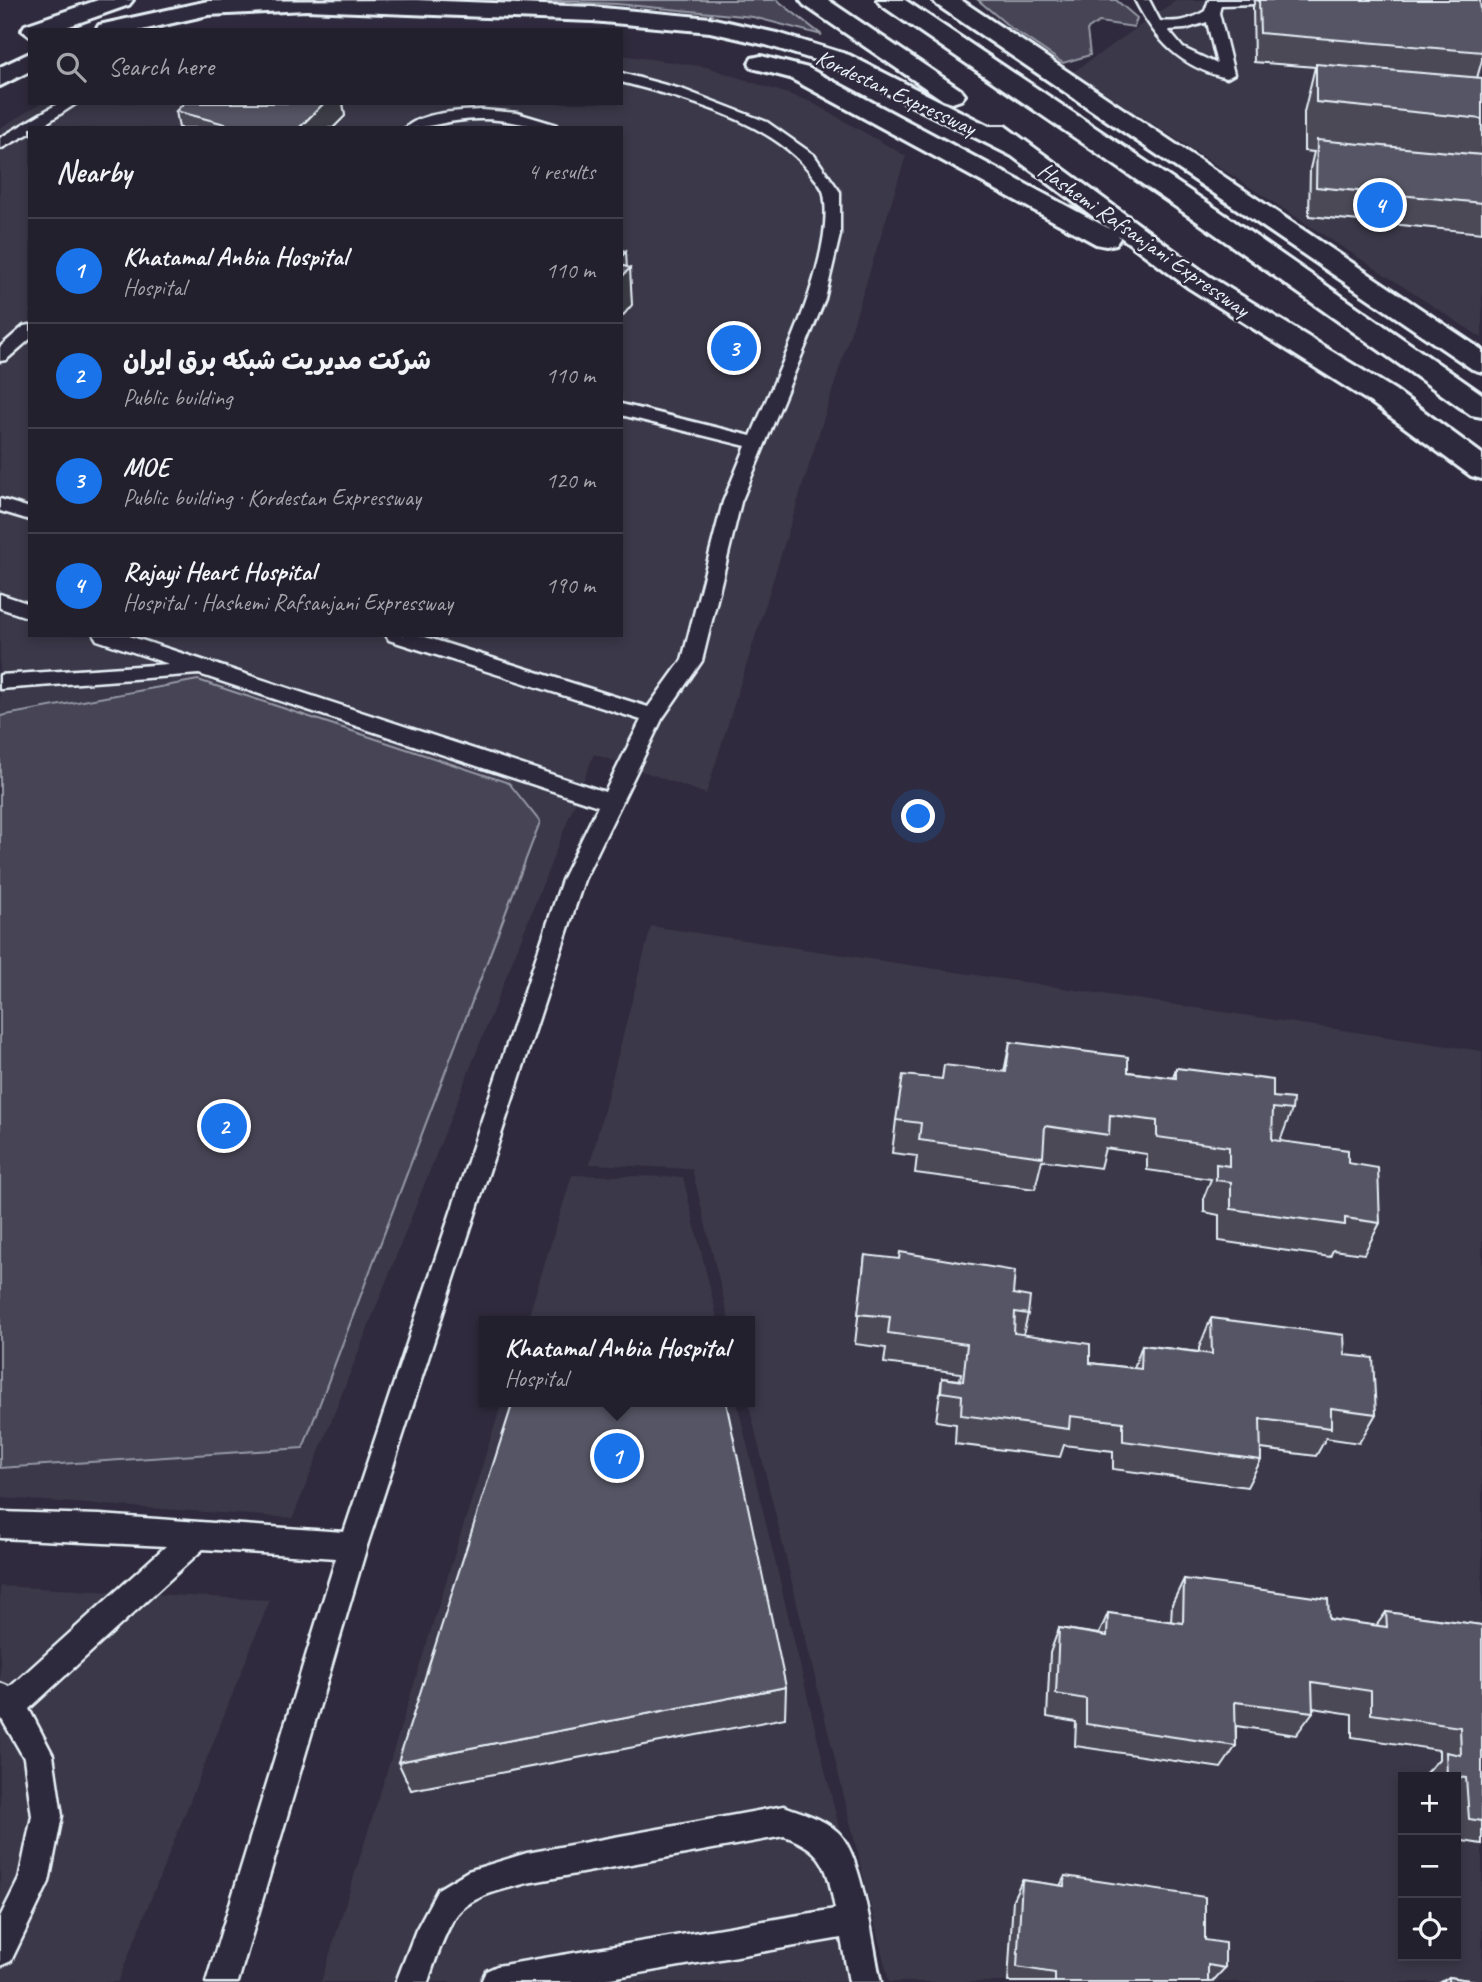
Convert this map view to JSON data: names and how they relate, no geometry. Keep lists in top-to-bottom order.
{
  "streets": {
    "highway": ["Kordestan Expressway", "Hashemi Rafsanjani Expressway"]
  },
  "crossings": [
    ["Kordestan Expressway", "Hashemi Rafsanjani Expressway"]
  ],
  "page": {
    "search": "Search here",
    "heading": ["Nearby", "4 results"],
    "pins": [
      "4",
      "3",
      "2",
      "1"
    ],
    "list": [
      {
        "mark": "1",
        "name": "Khatamal Anbia Hospital",
        "note": "Hospital",
        "value": "110 m"
      },
      {
        "mark": "2",
        "name": "شرکت مدیریت شبکه برق ایران",
        "note": "Public building",
        "value": "110 m"
      },
      {
        "mark": "3",
        "name": "MOE",
        "note": "Public building · Kordestan Expressway",
        "value": "120 m"
      },
      {
        "mark": "4",
        "name": "Rajayi Heart Hospital",
        "note": "Hospital · Hashemi Rafsanjani Expressway",
        "value": "190 m"
      }
    ],
    "popup": ["Khatamal Anbia Hospital", "Hospital"],
    "map_buttons": ["+", "−"]
  }
}
